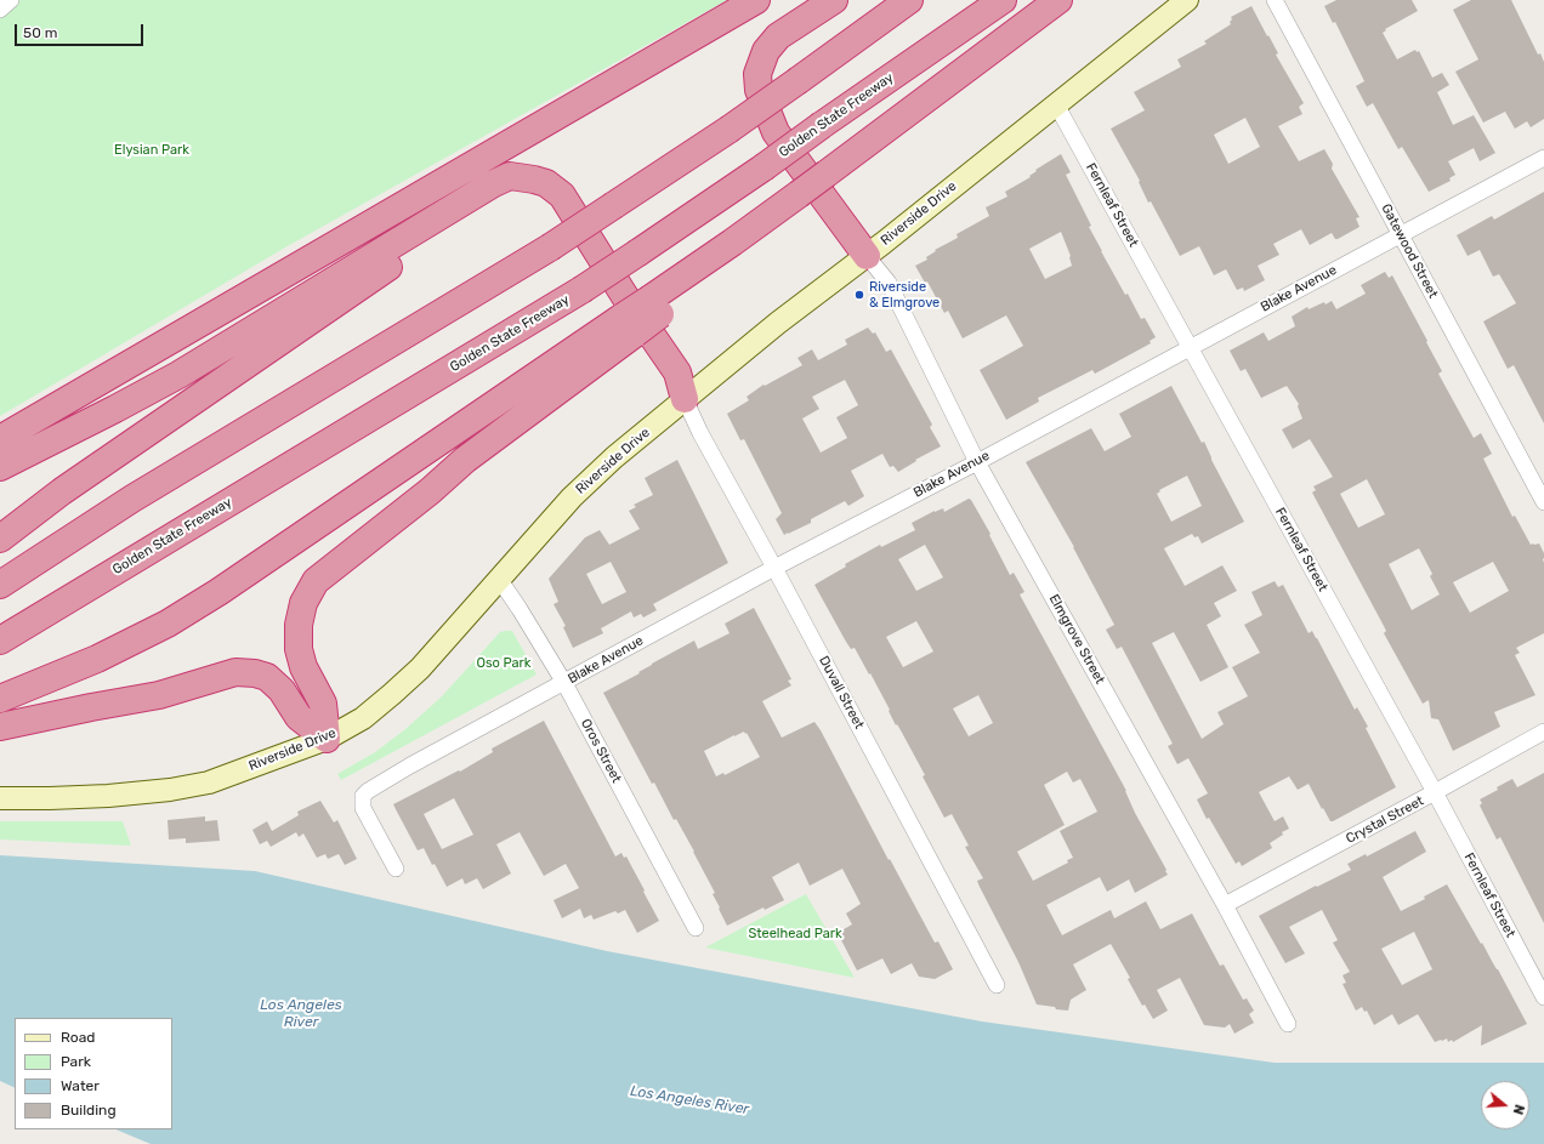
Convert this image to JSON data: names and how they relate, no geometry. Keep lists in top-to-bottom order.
{
  "streets": {
    "highway": ["Golden State Freeway"],
    "main road": ["Riverside Drive"],
    "street": [
      "Fernleaf Street",
      "Gatewood Street",
      "Blake Avenue",
      "Elmgrove Street",
      "Duvall Street",
      "Oros Street",
      "Crystal Street"
    ]
  },
  "crossings": [
    ["Fernleaf Street", "Riverside Drive"],
    ["Fernleaf Street", "Blake Avenue"],
    ["Fernleaf Street", "Crystal Street"],
    ["Riverside Drive", "Elmgrove Street"],
    ["Riverside Drive", "Duvall Street"],
    ["Riverside Drive", "Oros Street"],
    ["Gatewood Street", "Blake Avenue"],
    ["Blake Avenue", "Elmgrove Street"],
    ["Blake Avenue", "Duvall Street"],
    ["Blake Avenue", "Oros Street"],
    ["Elmgrove Street", "Crystal Street"]
  ],
  "water": ["Los Angeles River"],
  "parks": ["Elysian Park", "Oso Park", "Steelhead Park"],
  "places": ["Riverside & Elmgrove"],
  "legend": [
    "Road",
    "Park",
    "Water",
    "Building"
  ],
  "scale_bar": "50 m",
  "north": "right"
}
